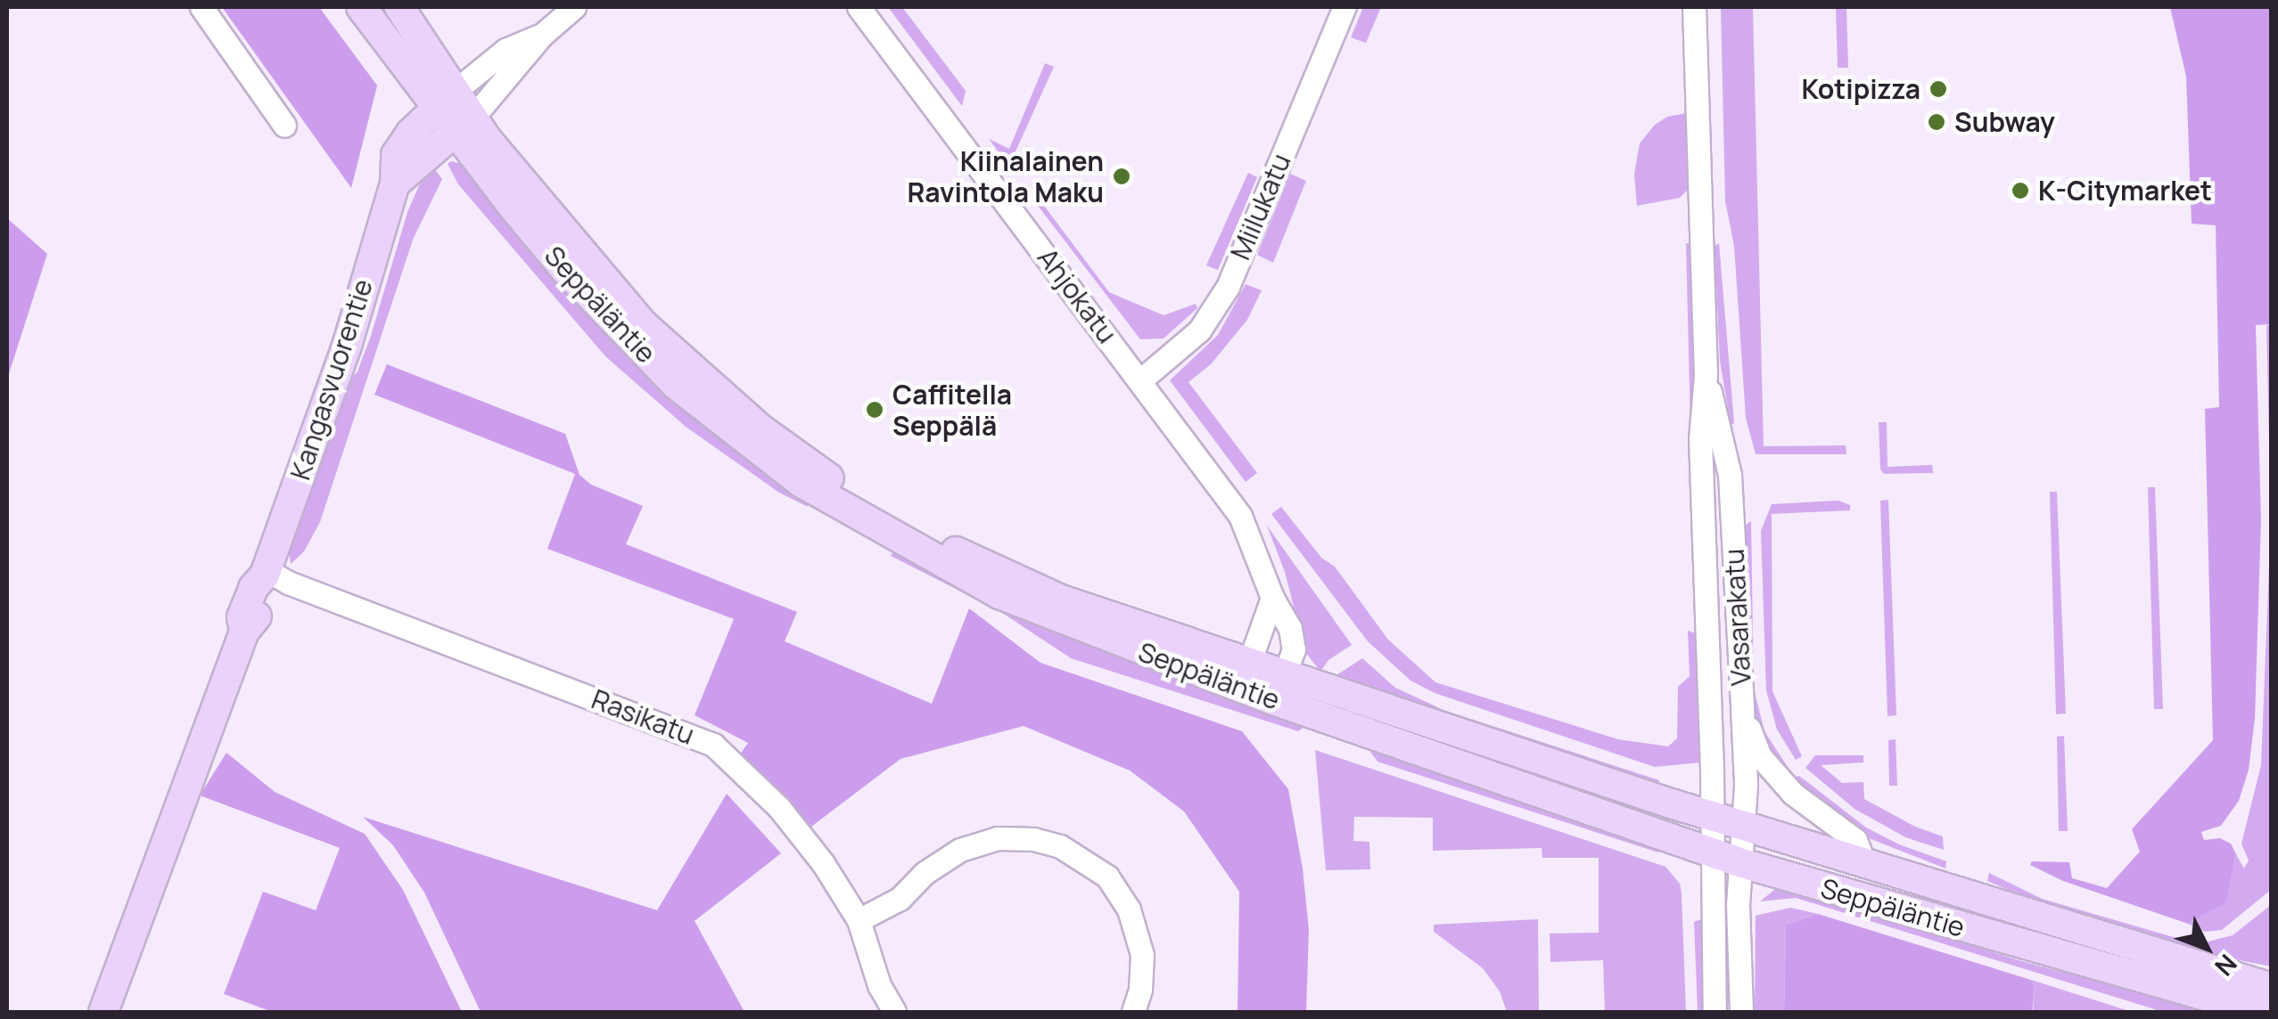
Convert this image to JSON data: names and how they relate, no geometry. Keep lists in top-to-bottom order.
{
  "streets": {
    "main road": ["Seppäläntie", "Kangasvuorentie"],
    "street": [
      "Miilukatu",
      "Ahjokatu",
      "Vasarakatu",
      "Rasikatu"
    ]
  },
  "crossings": [
    ["Miilukatu", "Ahjokatu"],
    ["Ahjokatu", "Seppäläntie"],
    ["Seppäläntie", "Kangasvuorentie"],
    ["Seppäläntie", "Vasarakatu"],
    ["Kangasvuorentie", "Rasikatu"]
  ],
  "places": [
    "Kotipizza",
    "Subway",
    "Kiinalainen Ravintola Maku",
    "K-Citymarket",
    "Caffitella Seppälä"
  ],
  "north": "bottom right"
}
